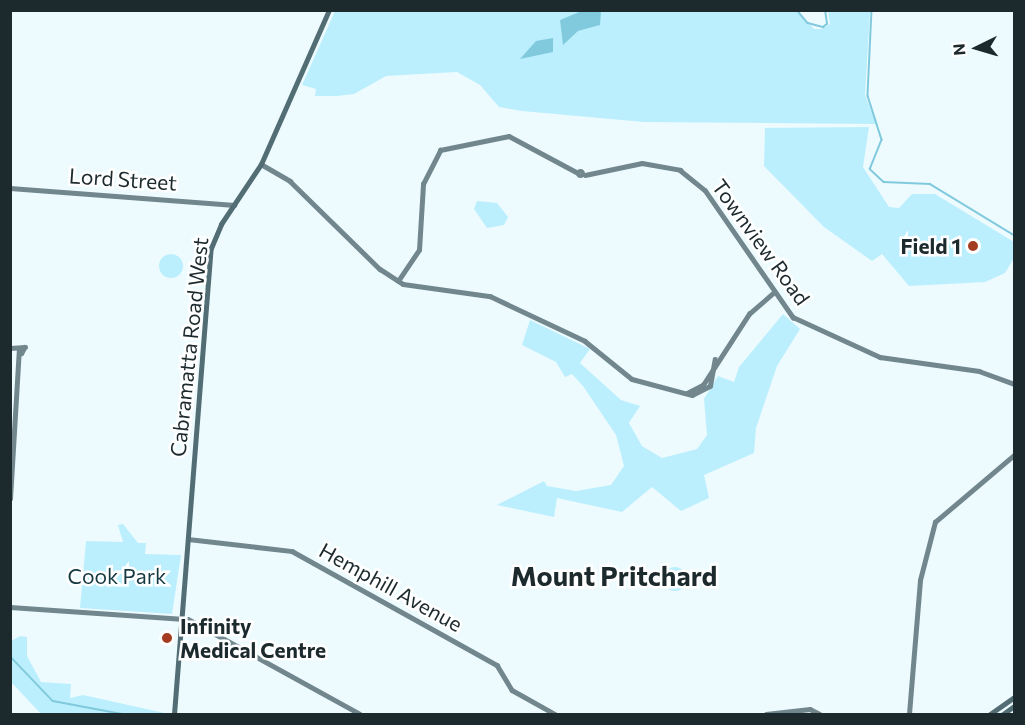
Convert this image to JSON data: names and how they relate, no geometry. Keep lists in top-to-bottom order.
{
  "streets": {
    "main road": ["Cabramatta Road West"],
    "street": ["Lord Street", "Townview Road", "Hemphill Avenue"]
  },
  "crossings": [
    ["Lord Street", "Cabramatta Road West"],
    ["Cabramatta Road West", "Hemphill Avenue"]
  ],
  "districts": ["Mount Pritchard"],
  "parks": ["Cook Park"],
  "places": ["Field 1", "Infinity Medical Centre"],
  "north": "left"
}
